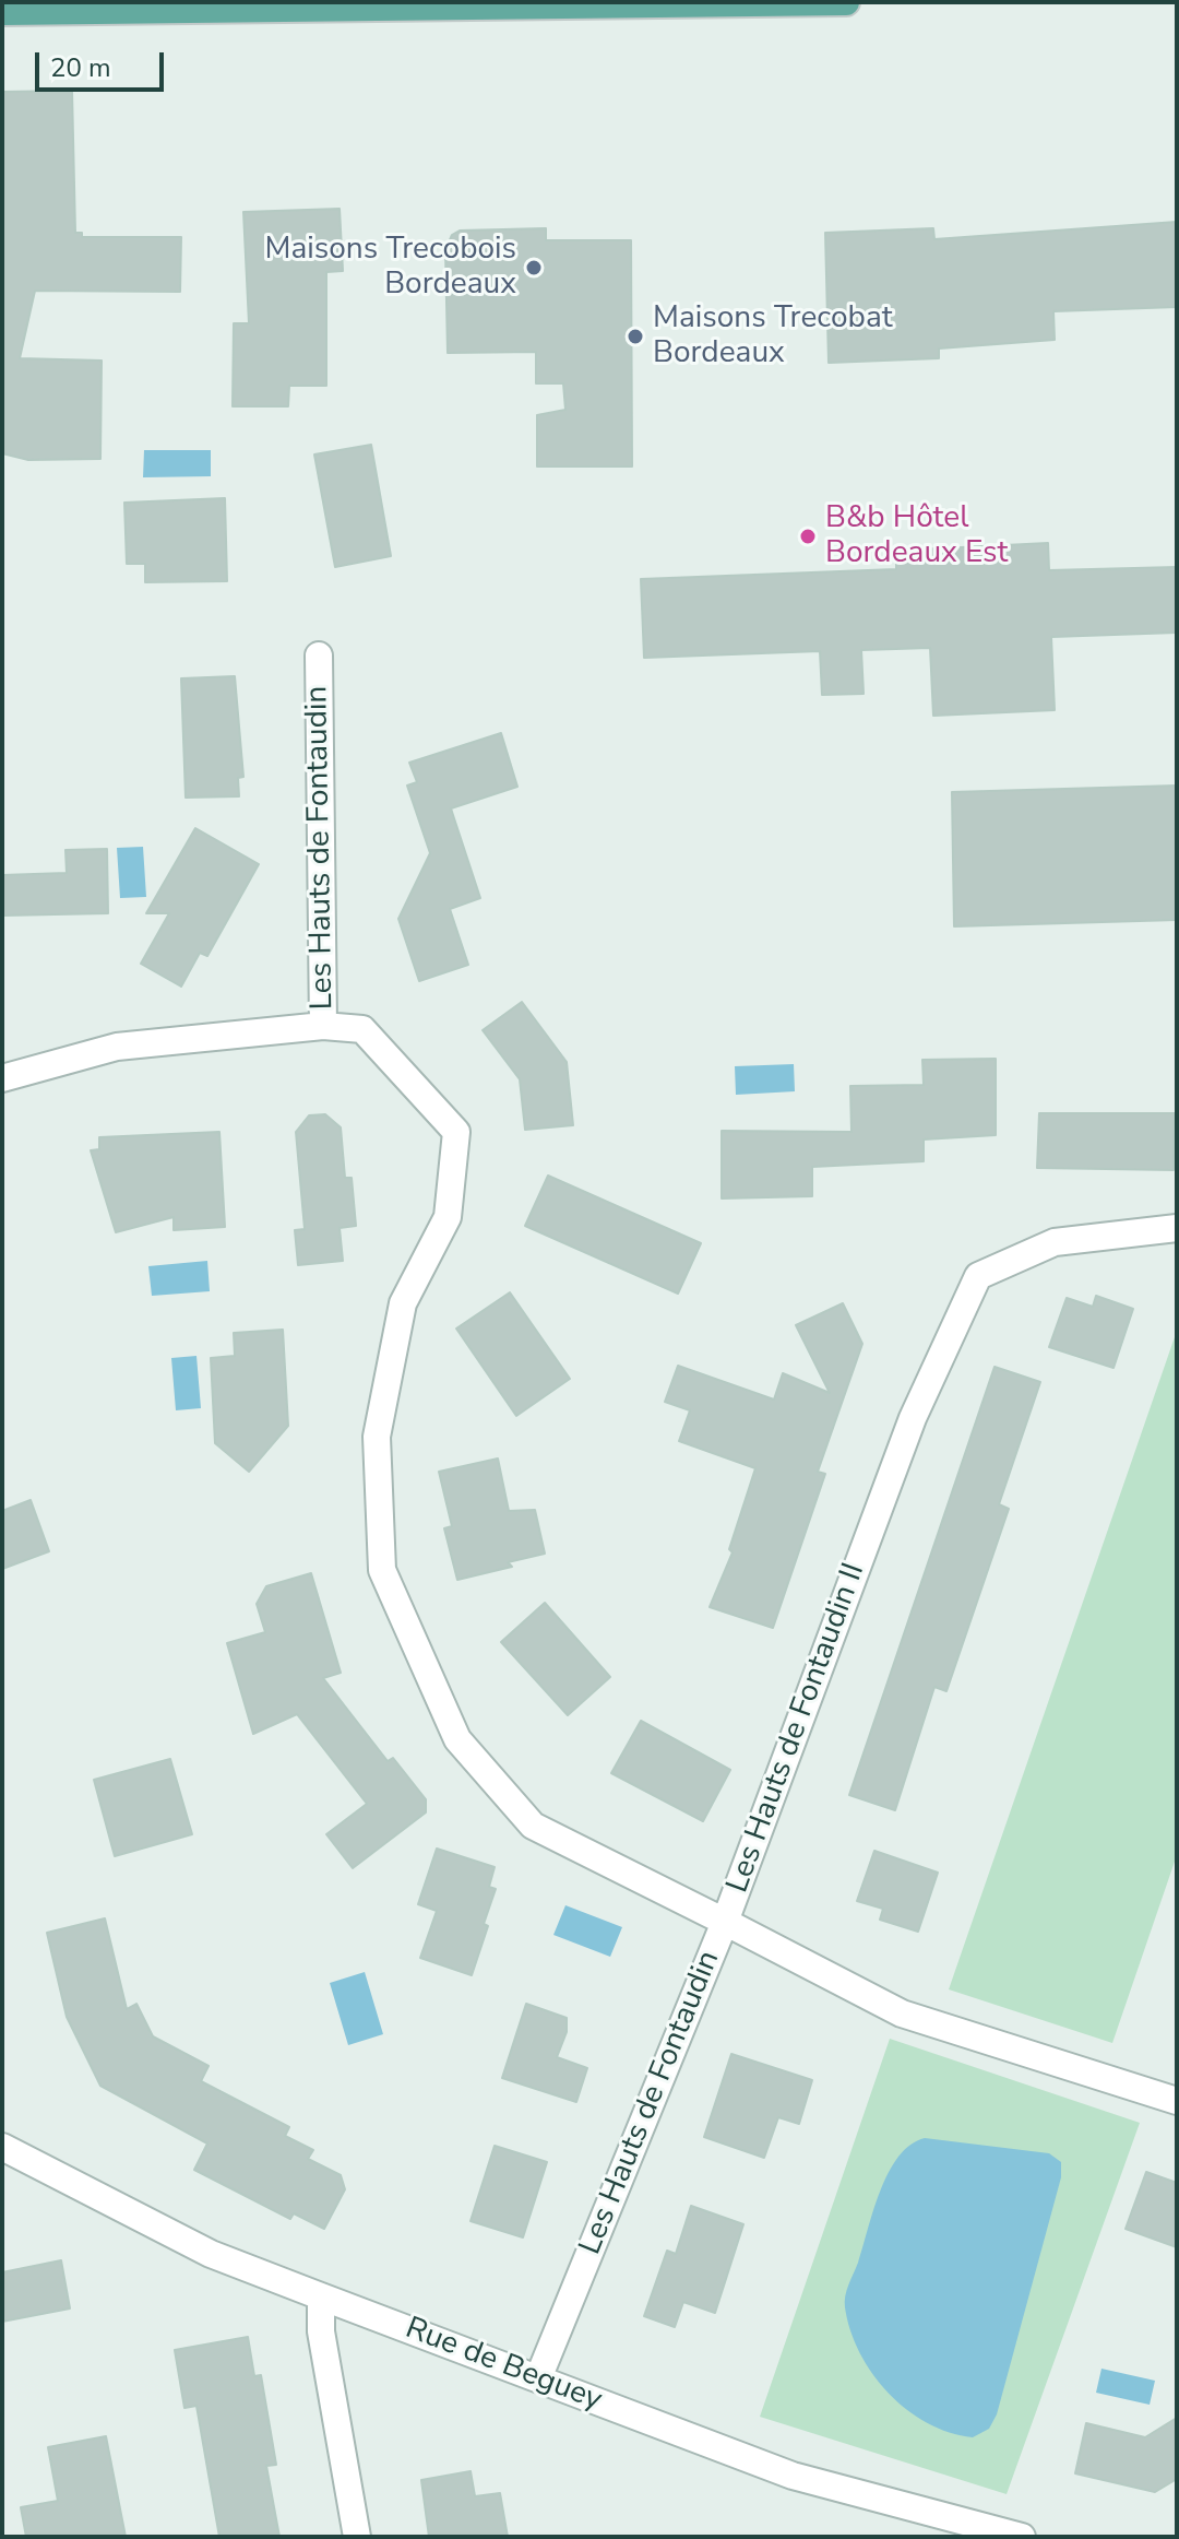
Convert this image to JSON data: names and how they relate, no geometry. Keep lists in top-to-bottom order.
{
  "streets": {
    "street": ["Les Hauts de Fontaudin", "Les Hauts de Fontaudin II", "Rue de Beguey"]
  },
  "crossings": [
    ["Les Hauts de Fontaudin", "Les Hauts de Fontaudin II"],
    ["Les Hauts de Fontaudin", "Rue de Beguey"]
  ],
  "places": ["Maisons Trecobois Bordeaux", "Maisons Trecobat Bordeaux", "B&b Hôtel Bordeaux Est"],
  "scale_bar": "20 m"
}
